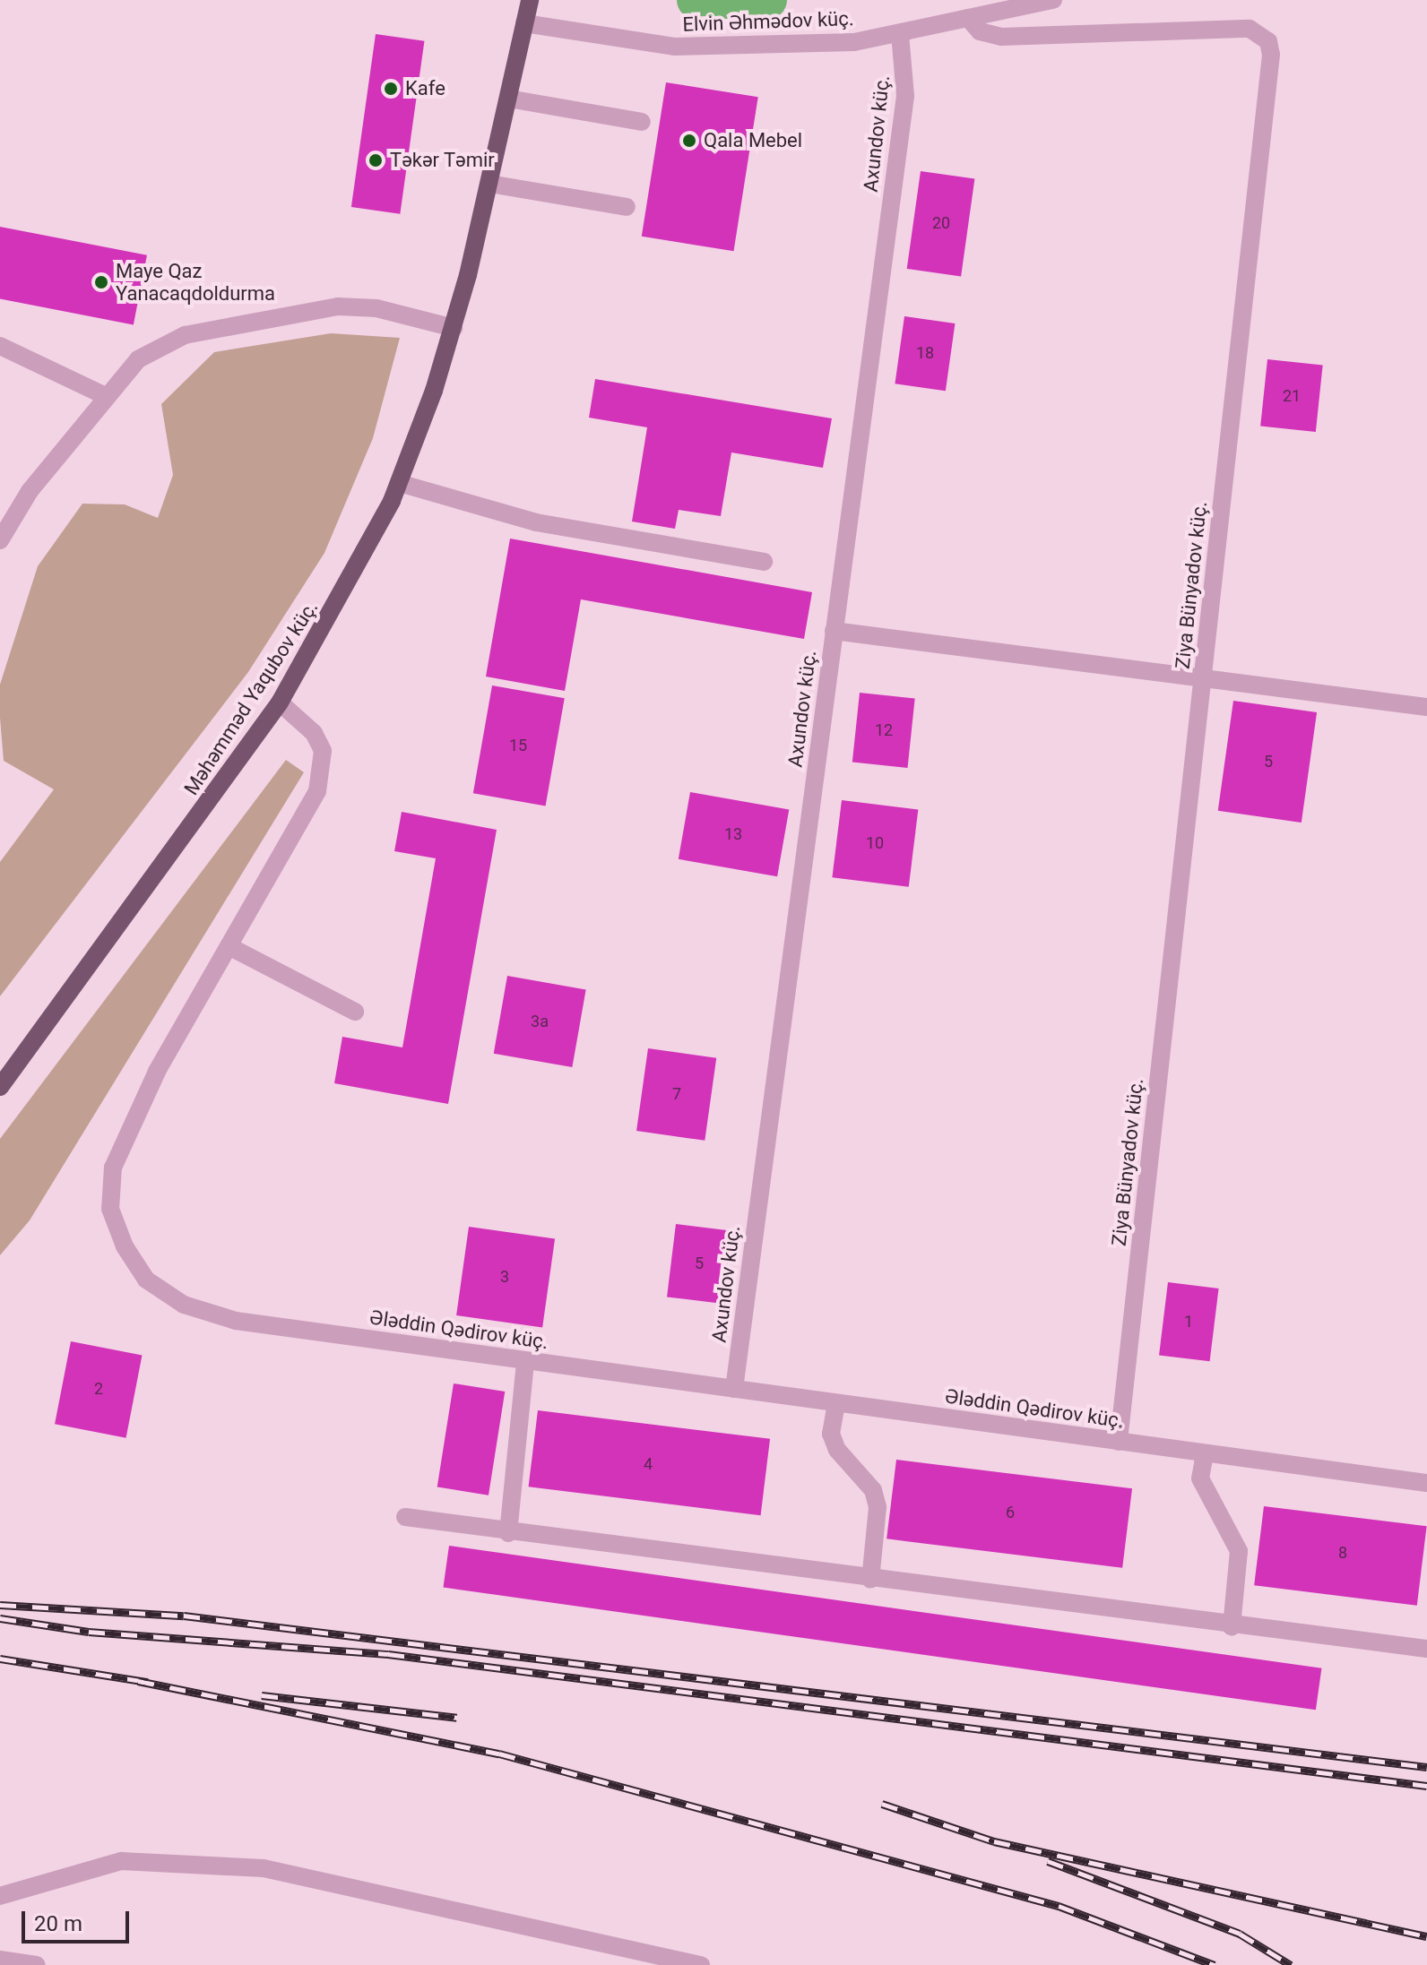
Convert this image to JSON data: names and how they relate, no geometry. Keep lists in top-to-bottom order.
{
  "streets": {
    "main road": ["Məhəmməd Yaqubov küç."],
    "street": [
      "Elvin Əhmədov küç.",
      "Axundov küç.",
      "Ziya Bünyadov küç.",
      "Ələddin Qədirov küç."
    ]
  },
  "crossings": [
    ["Elvin Əhmədov küç.", "Axundov küç."],
    ["Elvin Əhmədov küç.", "Ziya Bünyadov küç."],
    ["Elvin Əhmədov küç.", "Məhəmməd Yaqubov küç."],
    ["Axundov küç.", "Ələddin Qədirov küç."],
    ["Ziya Bünyadov küç.", "Ələddin Qədirov küç."],
    ["Məhəmməd Yaqubov küç.", "Ələddin Qədirov küç."]
  ],
  "places": [
    "Kafe",
    "Qala Mebel",
    "Təkər Təmir",
    "Maye Qaz Yanacaqdoldurma"
  ],
  "house_numbers": [
    "20",
    "18",
    "21",
    "12",
    "15",
    "5",
    "13",
    "10",
    "3a",
    "7",
    "5",
    "3",
    "1",
    "2",
    "4",
    "6",
    "8"
  ],
  "scale_bar": "20 m"
}
